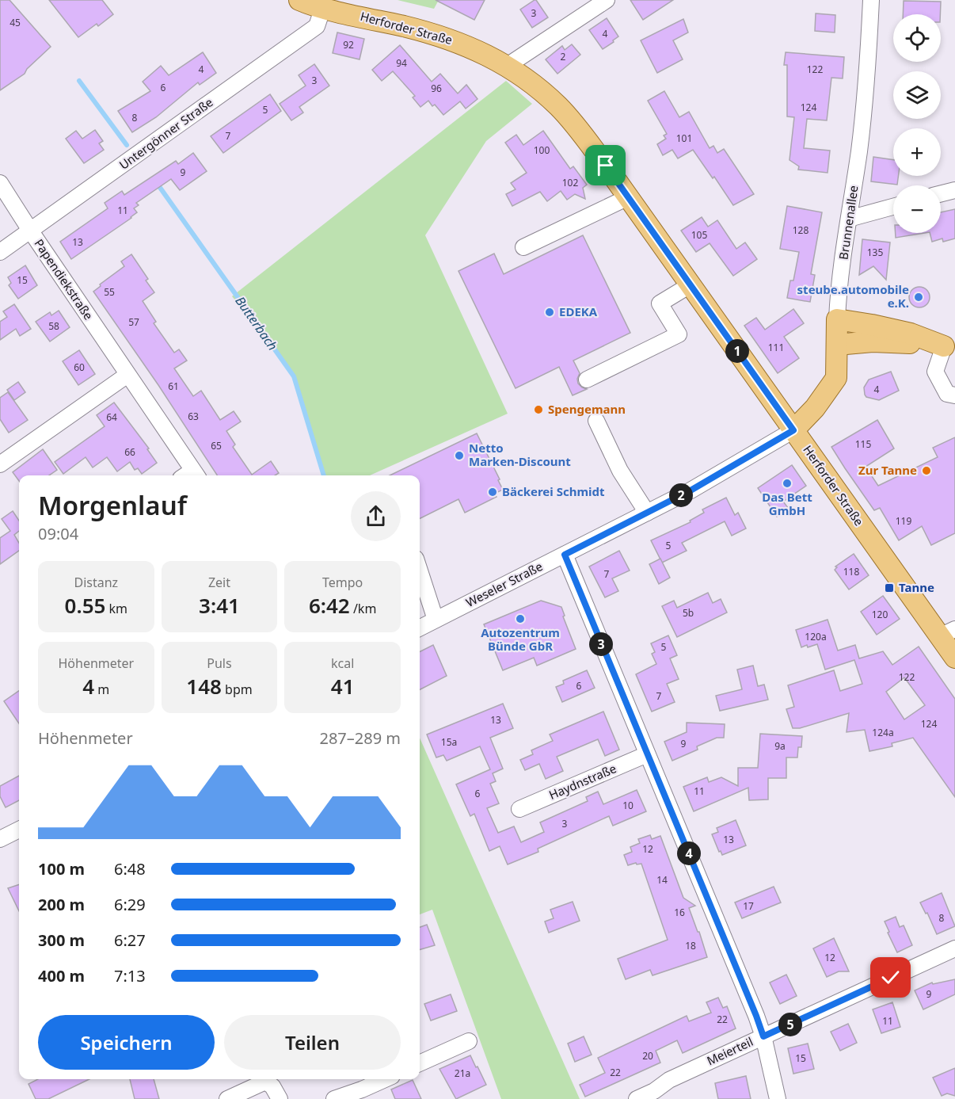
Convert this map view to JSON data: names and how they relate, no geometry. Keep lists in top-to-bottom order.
{
  "streets": {
    "main road": ["Herforder Straße", "Brunnenallee"],
    "street": [
      "Untergönner Straße",
      "Papendiekstraße",
      "Weseler Straße",
      "Haydnstraße",
      "Meierteil"
    ]
  },
  "crossings": [
    ["Herforder Straße", "Untergönner Straße"],
    ["Herforder Straße", "Brunnenallee"],
    ["Herforder Straße", "Weseler Straße"],
    ["Untergönner Straße", "Papendiekstraße"],
    ["Brunnenallee", "Weseler Straße"]
  ],
  "water": ["Butterbach"],
  "places": {
    "other": [
      "steube.automobile e.K.",
      "EDEKA",
      "Spengemann",
      "Netto Marken-Discount",
      "Zur Tanne",
      "Das Bett GmbH",
      "Bäckerei Schmidt",
      "Autozentrum Bünde GbR"
    ],
    "transit": ["Tanne"]
  },
  "house_numbers": [
    "3",
    "45",
    "4",
    "92",
    "2",
    "94",
    "4",
    "122",
    "3",
    "6",
    "96",
    "124",
    "5",
    "8",
    "7",
    "101",
    "100",
    "9",
    "102",
    "11",
    "128",
    "105",
    "13",
    "135",
    "15",
    "55",
    "57",
    "58",
    "111",
    "60",
    "61",
    "4",
    "63",
    "64",
    "115",
    "65",
    "66",
    "119",
    "5",
    "118",
    "7",
    "5b",
    "120",
    "120a",
    "5",
    "122",
    "6",
    "7",
    "13",
    "124",
    "124a",
    "15a",
    "9",
    "9a",
    "11",
    "6",
    "10",
    "3",
    "13",
    "12",
    "14",
    "17",
    "16",
    "8",
    "18",
    "12",
    "9",
    "22",
    "11",
    "20",
    "15",
    "22",
    "21a"
  ],
  "page": {
    "map_buttons": ["+", "−"],
    "pins": [
      "1",
      "2",
      "3",
      "4",
      "5"
    ],
    "heading": ["Morgenlauf", "09:04"],
    "stats": [
      ["Distanz", "0.55 km"],
      ["Zeit", "3:41"],
      ["Tempo", "6:42 /km"],
      ["Höhenmeter", "4 m"],
      ["Puls", "148 bpm"],
      ["kcal", "41"]
    ],
    "chart": ["Höhenmeter", "287–289 m"],
    "list": [
      {
        "name": "100 m",
        "note": "6:48"
      },
      {
        "name": "200 m",
        "note": "6:29"
      },
      {
        "name": "300 m",
        "note": "6:27"
      },
      {
        "name": "400 m",
        "note": "7:13"
      }
    ],
    "buttons": ["Speichern", "Teilen"]
  }
}
